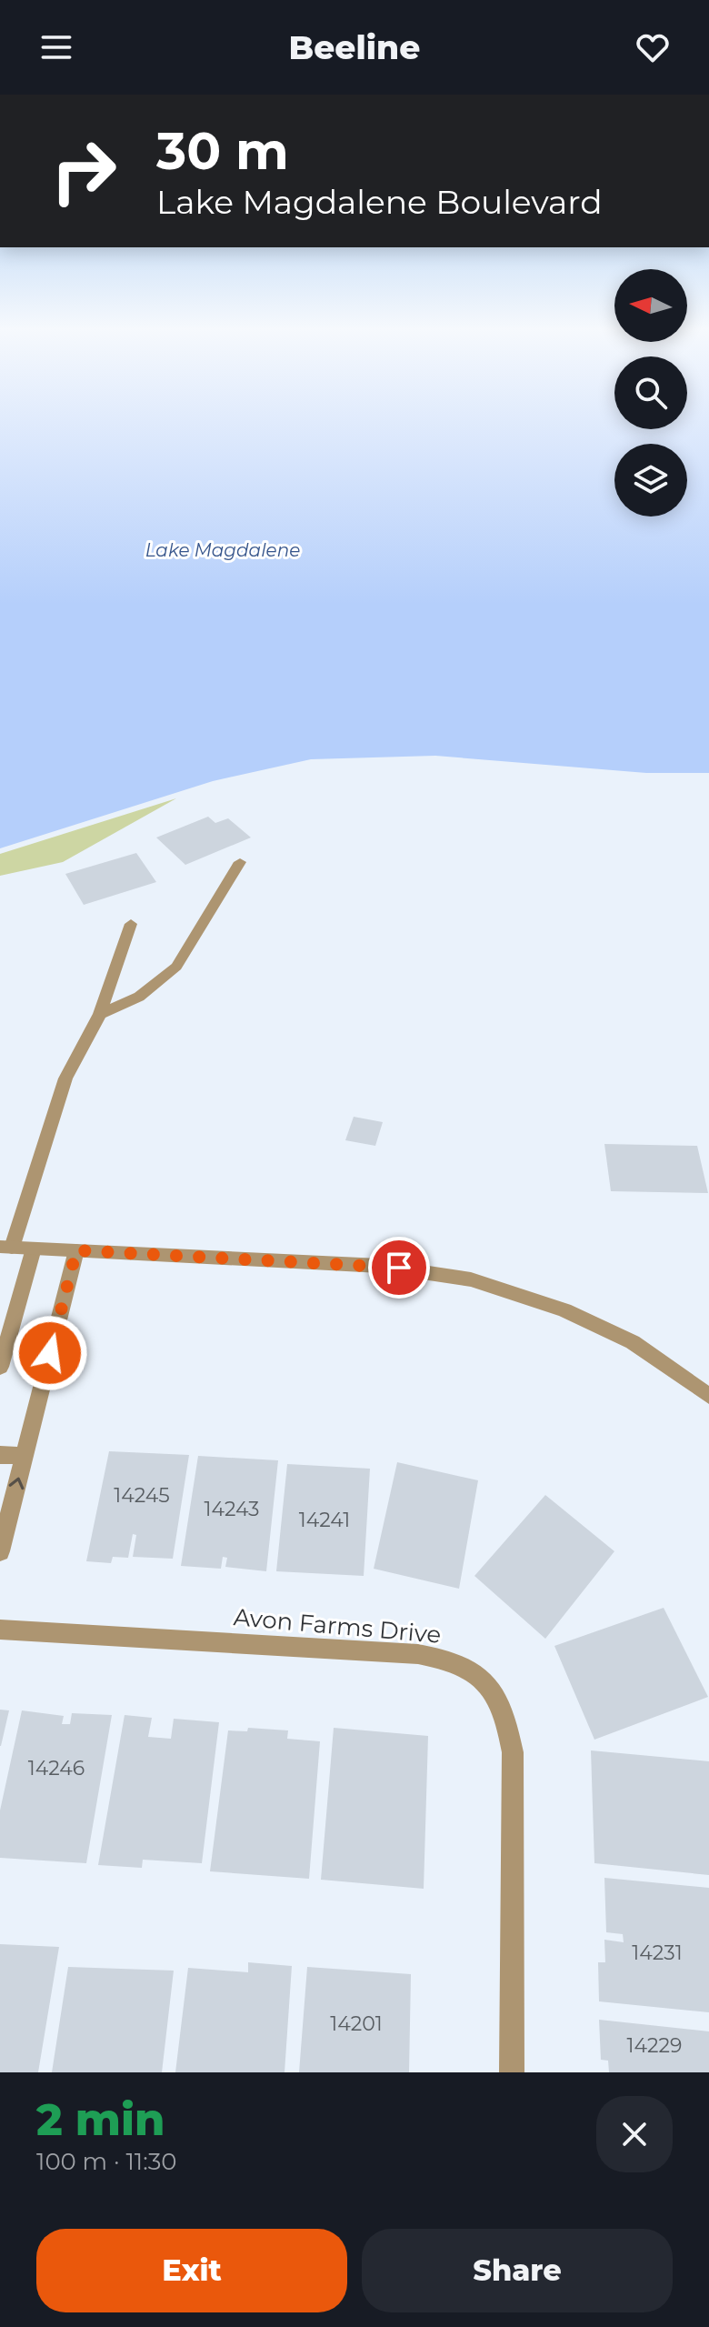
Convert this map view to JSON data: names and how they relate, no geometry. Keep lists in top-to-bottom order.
{
  "streets": {
    "street": ["Avon Farms Drive"]
  },
  "water": ["Lake Magdalene"],
  "house_numbers": [
    "14245",
    "14243",
    "14241",
    "14246",
    "14231",
    "14201",
    "14229"
  ],
  "north": "left",
  "page": {
    "header": "Beeline",
    "turn": ["30 m", "Lake Magdalene Boulevard"],
    "heading": ["2 min", "100 m · 11:30"],
    "buttons": ["Exit", "Share"]
  }
}
